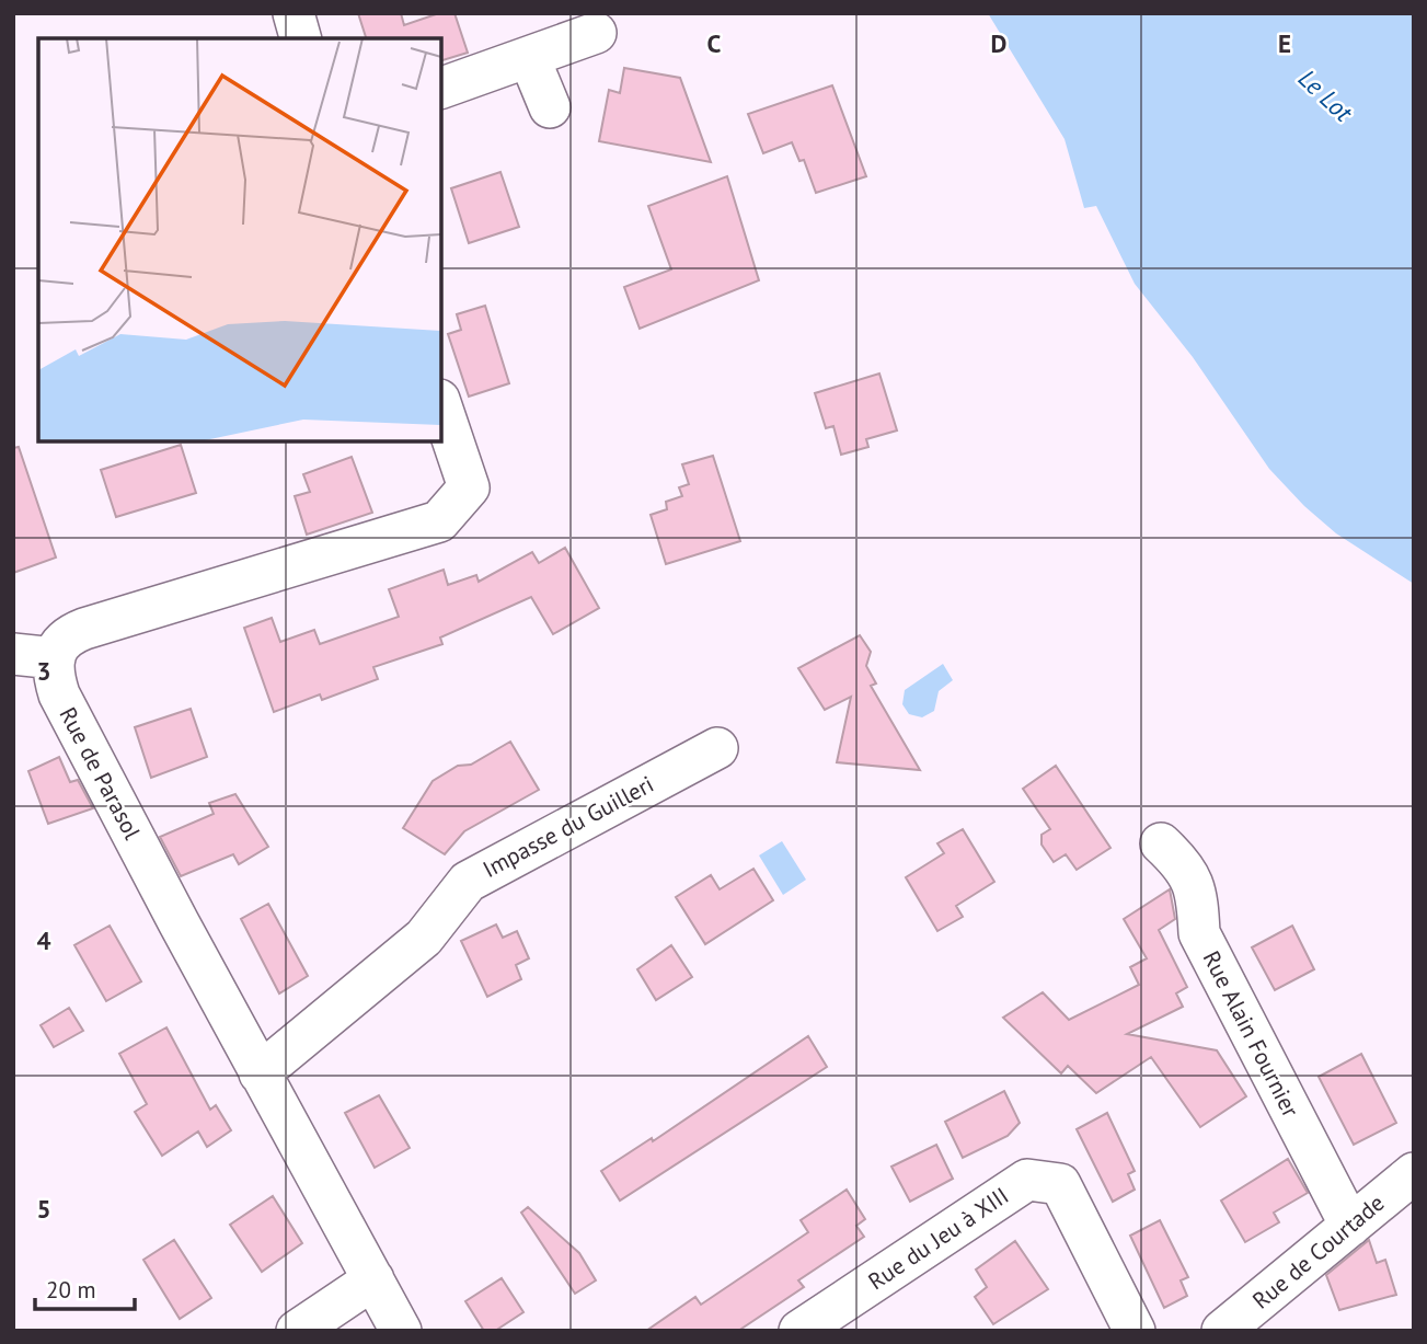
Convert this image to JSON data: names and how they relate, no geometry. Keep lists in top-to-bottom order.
{
  "streets": {
    "street": [
      "Rue de Parasol",
      "Impasse du Guilleri",
      "Rue Alain Fournier",
      "Rue du Jeu à XIII",
      "Rue de Courtade"
    ]
  },
  "crossings": [
    ["Rue de Parasol", "Impasse du Guilleri"],
    ["Rue Alain Fournier", "Rue de Courtade"]
  ],
  "water": ["Le Lot"],
  "scale_bar": "20 m",
  "grid": {
    "columns": ["C", "D", "E"],
    "rows": ["3", "4", "5"]
  }
}
